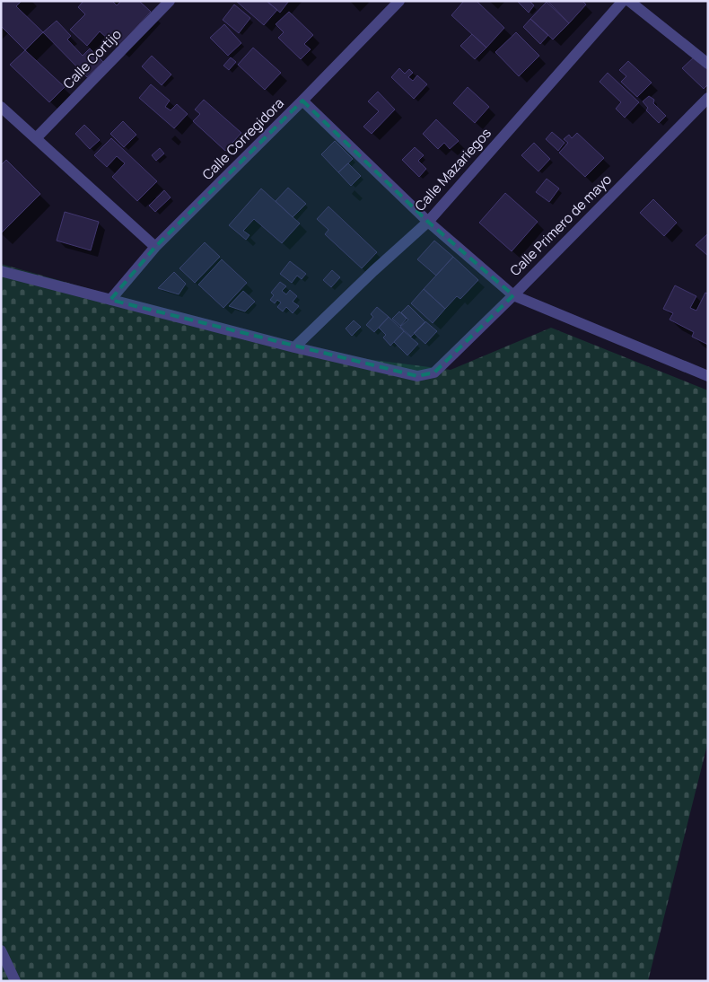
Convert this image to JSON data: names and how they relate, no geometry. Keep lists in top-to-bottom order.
{
  "streets": {
    "street": [
      "Calle Cortijo",
      "Calle Corregidora",
      "Calle Mazariegos",
      "Calle Primero de mayo"
    ]
  },
  "crossings": [
    ["Calle Mazariegos", "Calle Primero de mayo"]
  ]
}
